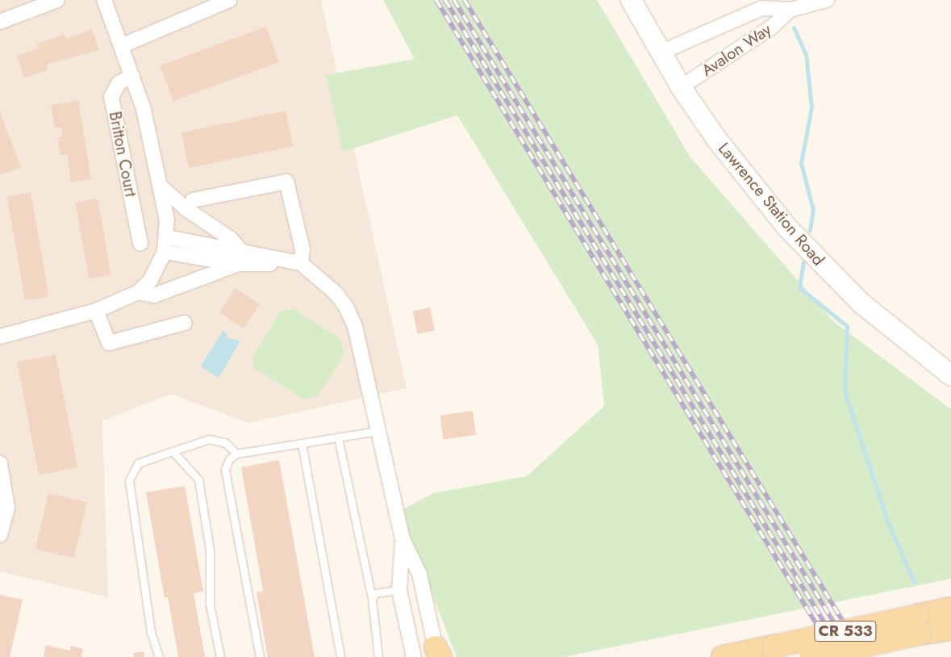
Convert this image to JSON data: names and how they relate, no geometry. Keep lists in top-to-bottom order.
{
  "streets": {
    "main road": ["Lawrence Station Road", "CR 533"],
    "street": ["Avalon Way", "Britton Court"]
  },
  "crossings": [
    ["Avalon Way", "Lawrence Station Road"]
  ]
}
